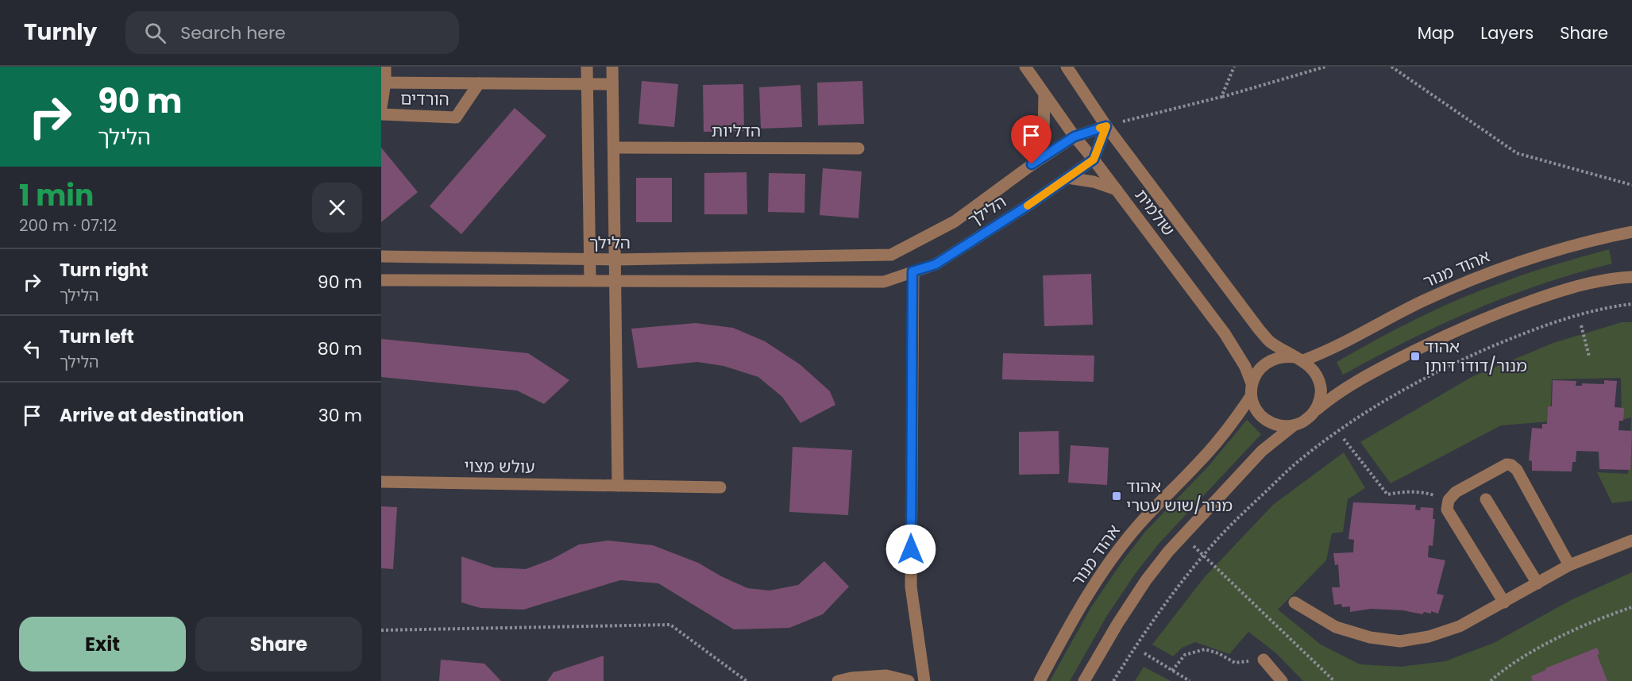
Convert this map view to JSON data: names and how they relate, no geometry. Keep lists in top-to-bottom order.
{
  "streets": {
    "street": [
      "הורדים",
      "הדליות",
      "הלילך",
      "שולמית",
      "אהוד מנור",
      "עולש מצוי"
    ]
  },
  "crossings": [
    ["הלילך", "שולמית"],
    ["שולמית", "אהוד מנור"]
  ],
  "places": {
    "transit": ["אהוד מנור/דודו דותן", "אהוד מנור/שוש עטרי"]
  },
  "page": {
    "header": "Turnly",
    "search": "Search here",
    "nav": ["Map", "Layers", "Share"],
    "turn": ["90 m", "הלילך"],
    "heading": ["1 min", "200 m · 07:12"],
    "list": [
      {
        "name": "Turn right",
        "note": "הלילך",
        "value": "90 m"
      },
      {
        "name": "Turn left",
        "note": "הלילך",
        "value": "80 m"
      },
      {
        "name": "Arrive at destination",
        "value": "30 m"
      }
    ],
    "buttons": ["Exit", "Share"]
  }
}
